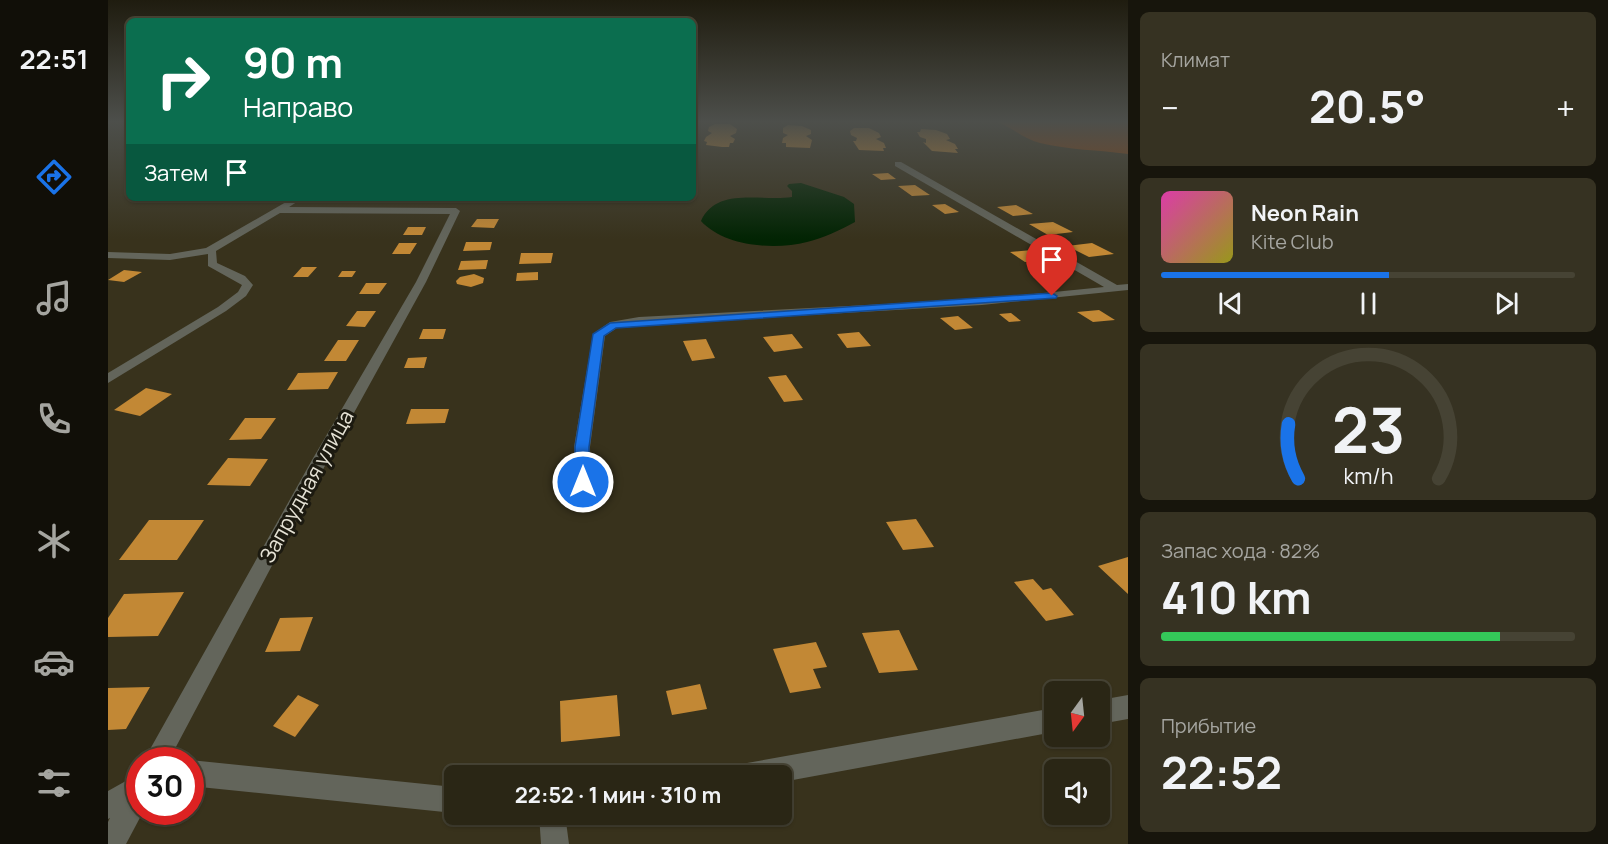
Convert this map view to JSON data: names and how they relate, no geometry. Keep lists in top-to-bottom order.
{
  "streets": {
    "street": ["Запрудная улица"]
  },
  "north": "bottom",
  "page": {
    "tabs": "22:51",
    "tile": [
      "Климат",
      ["Запас хода · 82%", "410 km"],
      ["Прибытие", "22:52"]
    ],
    "turn": ["90 m", "Направо"],
    "heat": ["−", "20.5°", "+"],
    "then": "Затем",
    "song": ["Neon Rain", "Kite Club"],
    "limit": "30",
    "trip": "22:52 · 1 мин · 310 m",
    "gauge": ["23", "km/h"]
  }
}
